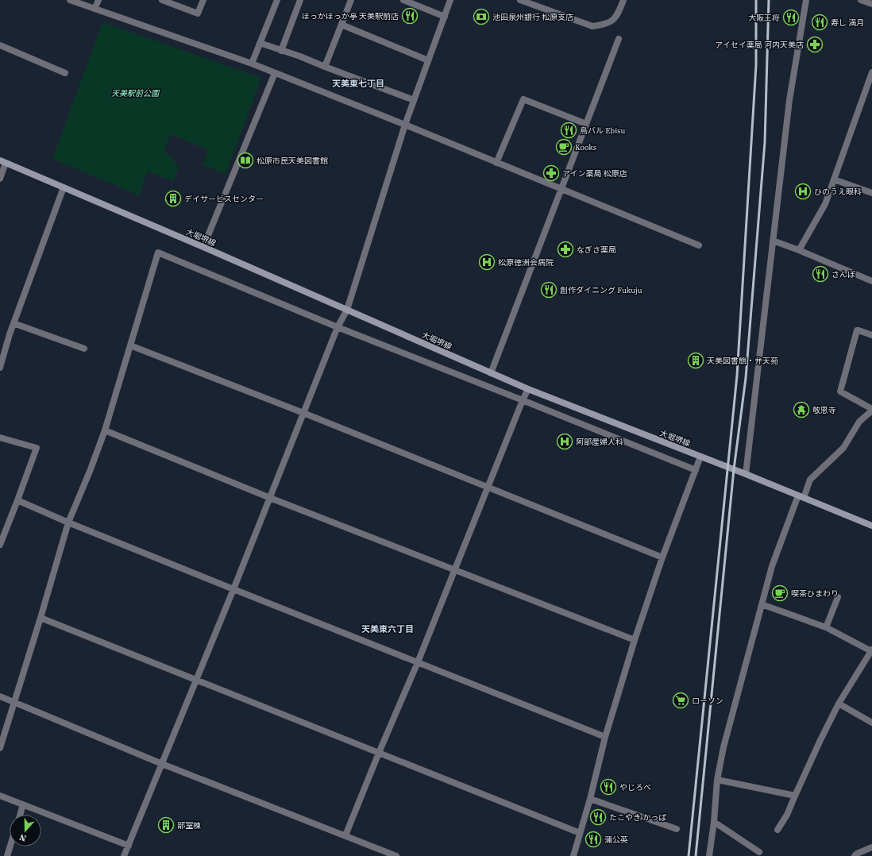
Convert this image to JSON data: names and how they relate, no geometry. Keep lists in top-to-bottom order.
{
  "streets": {
    "main road": ["大堀堺線"]
  },
  "districts": ["天美東七丁目", "天美東六丁目"],
  "parks": ["天美駅前公園"],
  "places": {
    "restaurant": [
      "ほっかほっか亭 天美駅前店",
      "大阪王将",
      "寿し 満月",
      "鳥バル Ebisu",
      "さんぽ",
      "創作ダイニング Fukuju",
      "やじろべ",
      "たこやき かっぱ",
      "蒲公英"
    ],
    "bank": ["池田泉州銀行 松原支店"],
    "pharmacy": ["アイセイ薬局 河内天美店", "アイン薬局 松原店", "なぎさ薬局"],
    "cafe": ["Kooks", "喫茶ひまわり"],
    "library": ["松原市民天美図書館"],
    "hospital": ["ひのうえ眼科", "松原徳洲会病院", "阿部産婦人科"],
    "building": ["デイサービスセンター", "天美図書館・弁天苑", "部室棟"],
    "temple": ["敬恩寺"],
    "supermarket": ["ローソン"]
  },
  "north": "bottom"
}
